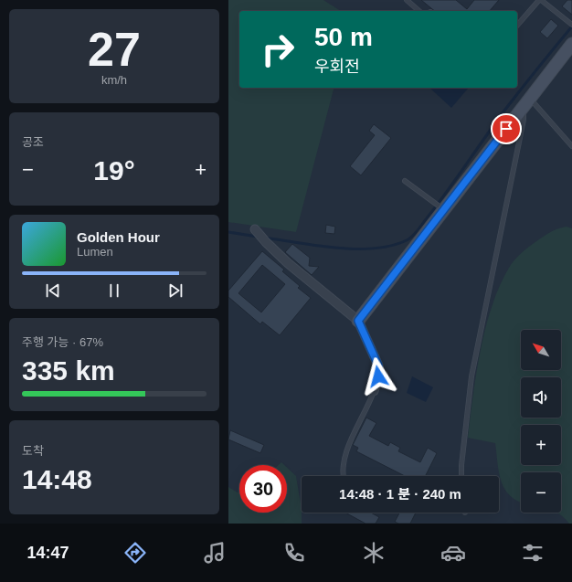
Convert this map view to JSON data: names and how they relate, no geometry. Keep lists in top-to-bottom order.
{
  "north": "top left",
  "page": {
    "tile": [
      ["27", "km/h"],
      "공조",
      ["주행 가능 · 67%", "335 km"],
      ["도착", "14:48"]
    ],
    "turn": ["50 m", "우회전"],
    "heat": ["−", "19°", "+"],
    "song": ["Golden Hour", "Lumen"],
    "map_buttons": ["+", "−"],
    "limit": "30",
    "trip": "14:48 · 1 분 · 240 m",
    "tabs": "14:47"
  }
}
